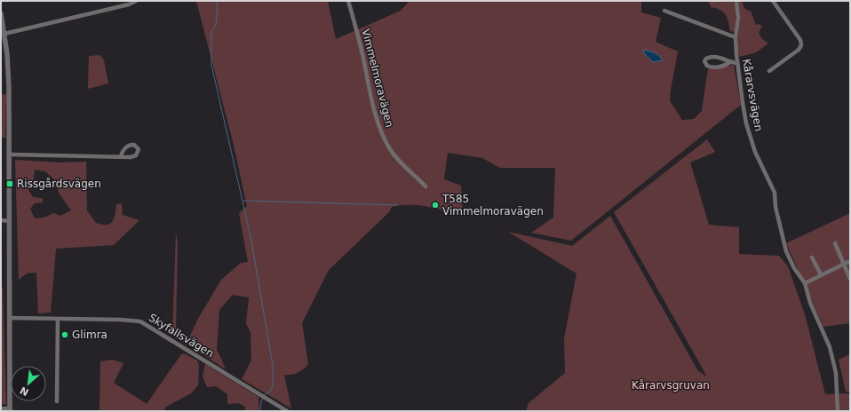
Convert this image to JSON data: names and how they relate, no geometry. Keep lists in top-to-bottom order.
{
  "streets": {
    "street": ["Vimmelmoravägen", "Kårarvsvägen", "Skyfallsvägen"]
  },
  "parks": ["Kårarvsgruvan"],
  "places": {
    "transit": ["Rissgårdsvägen"],
    "other": ["T585 Vimmelmoravägen", "Glimra"]
  },
  "north": "bottom left"
}
